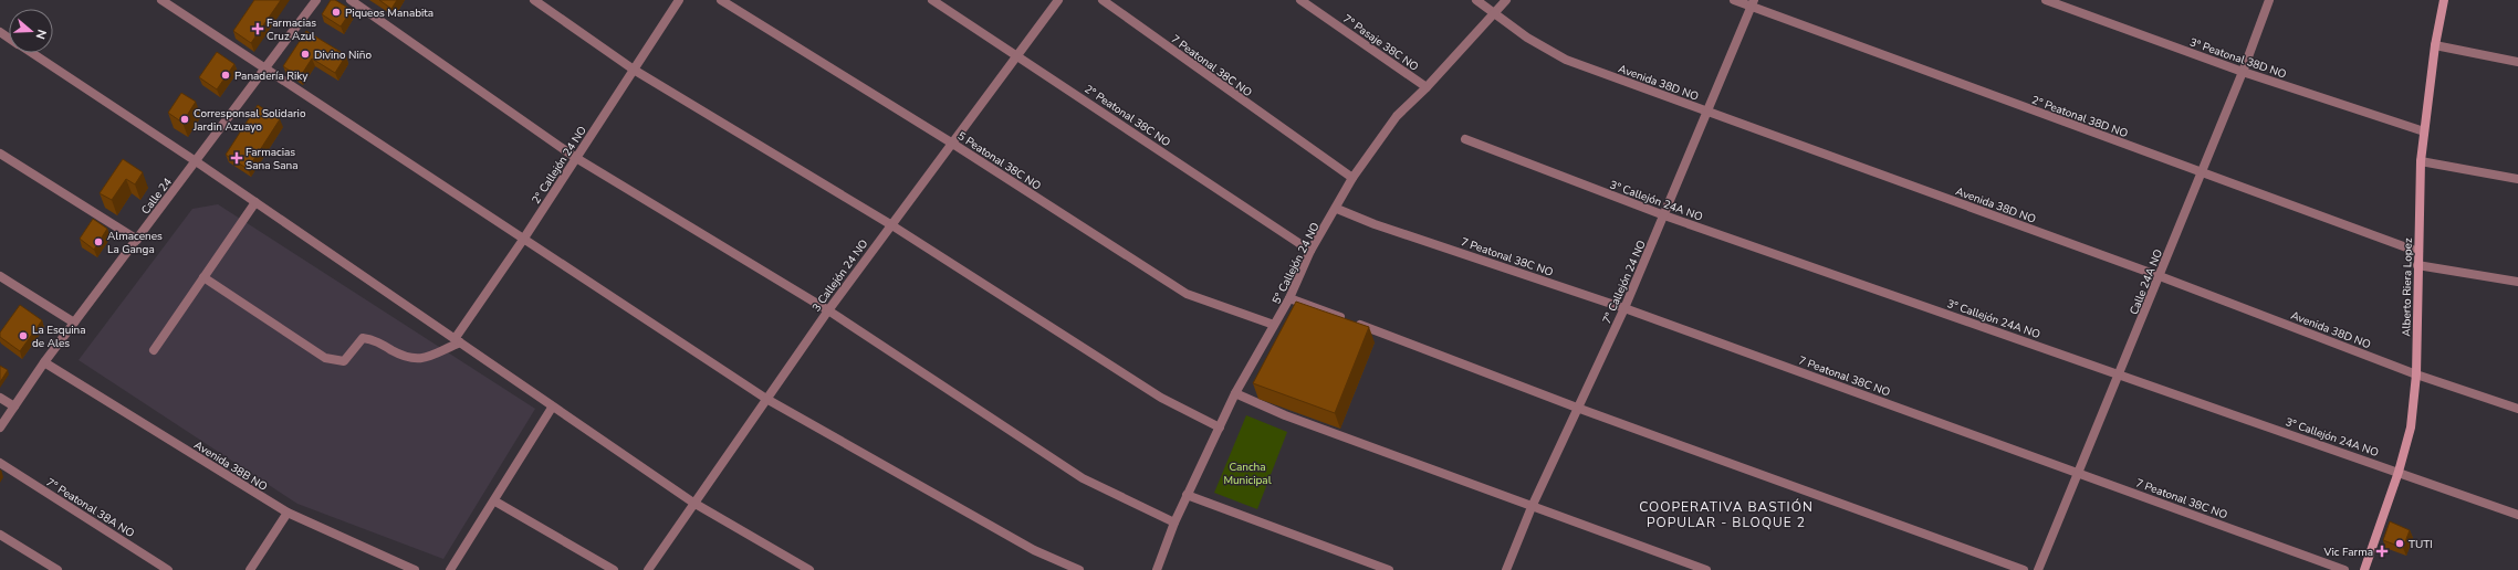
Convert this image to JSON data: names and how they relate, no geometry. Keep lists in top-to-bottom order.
{
  "streets": {
    "main road": ["Alberto Riera Lopez"],
    "street": [
      "7° Pasaje 38C NO",
      "3° Peatonal 38D NO",
      "7 Peatonal 38C NO",
      "Avenida 38D NO",
      "2° Peatonal 38C NO",
      "2° Peatonal 38D NO",
      "5 Peatonal 38C NO",
      "2° Callejón 24 NO",
      "Calle 24",
      "3° Callejón 24A NO",
      "5° Callejón 24 NO",
      "3 Callejón 24 NO",
      "7° Callejón 24 NO",
      "Calle 24A NO",
      "Avenida 38B NO",
      "7° Peatonal 38A NO"
    ]
  },
  "crossings": [
    ["7° Pasaje 38C NO", "5° Callejón 24 NO"],
    ["3° Peatonal 38D NO", "Calle 24A NO"],
    ["3° Peatonal 38D NO", "Alberto Riera Lopez"],
    ["7 Peatonal 38C NO", "5° Callejón 24 NO"],
    ["7 Peatonal 38C NO", "7° Callejón 24 NO"],
    ["7 Peatonal 38C NO", "Calle 24A NO"],
    ["Avenida 38D NO", "5° Callejón 24 NO"],
    ["Avenida 38D NO", "7° Callejón 24 NO"],
    ["Avenida 38D NO", "Calle 24A NO"],
    ["Avenida 38D NO", "Alberto Riera Lopez"],
    ["2° Peatonal 38C NO", "5° Callejón 24 NO"],
    ["2° Peatonal 38C NO", "3 Callejón 24 NO"],
    ["2° Peatonal 38D NO", "7° Callejón 24 NO"],
    ["2° Peatonal 38D NO", "Calle 24A NO"],
    ["2° Peatonal 38D NO", "Alberto Riera Lopez"],
    ["5 Peatonal 38C NO", "5° Callejón 24 NO"],
    ["5 Peatonal 38C NO", "3 Callejón 24 NO"],
    ["Calle 24", "Avenida 38B NO"],
    ["3° Callejón 24A NO", "7° Callejón 24 NO"],
    ["3° Callejón 24A NO", "Calle 24A NO"],
    ["3° Callejón 24A NO", "Alberto Riera Lopez"]
  ],
  "districts": ["COOPERATIVA BASTIÓN POPULAR - BLOQUE 2"],
  "parks": ["Cancha Municipal"],
  "places": {
    "other": [
      "Piqueos Manabita",
      "Divino Niño",
      "Panadería Riky",
      "Corresponsal Solidario Jardin Azuayo",
      "Almacenes La Ganga",
      "La Esquina de Ales",
      "TUTI"
    ],
    "health": ["Farmacias Cruz Azul", "Farmacias Sana Sana", "Vic Farma"]
  },
  "north": "right"
}
